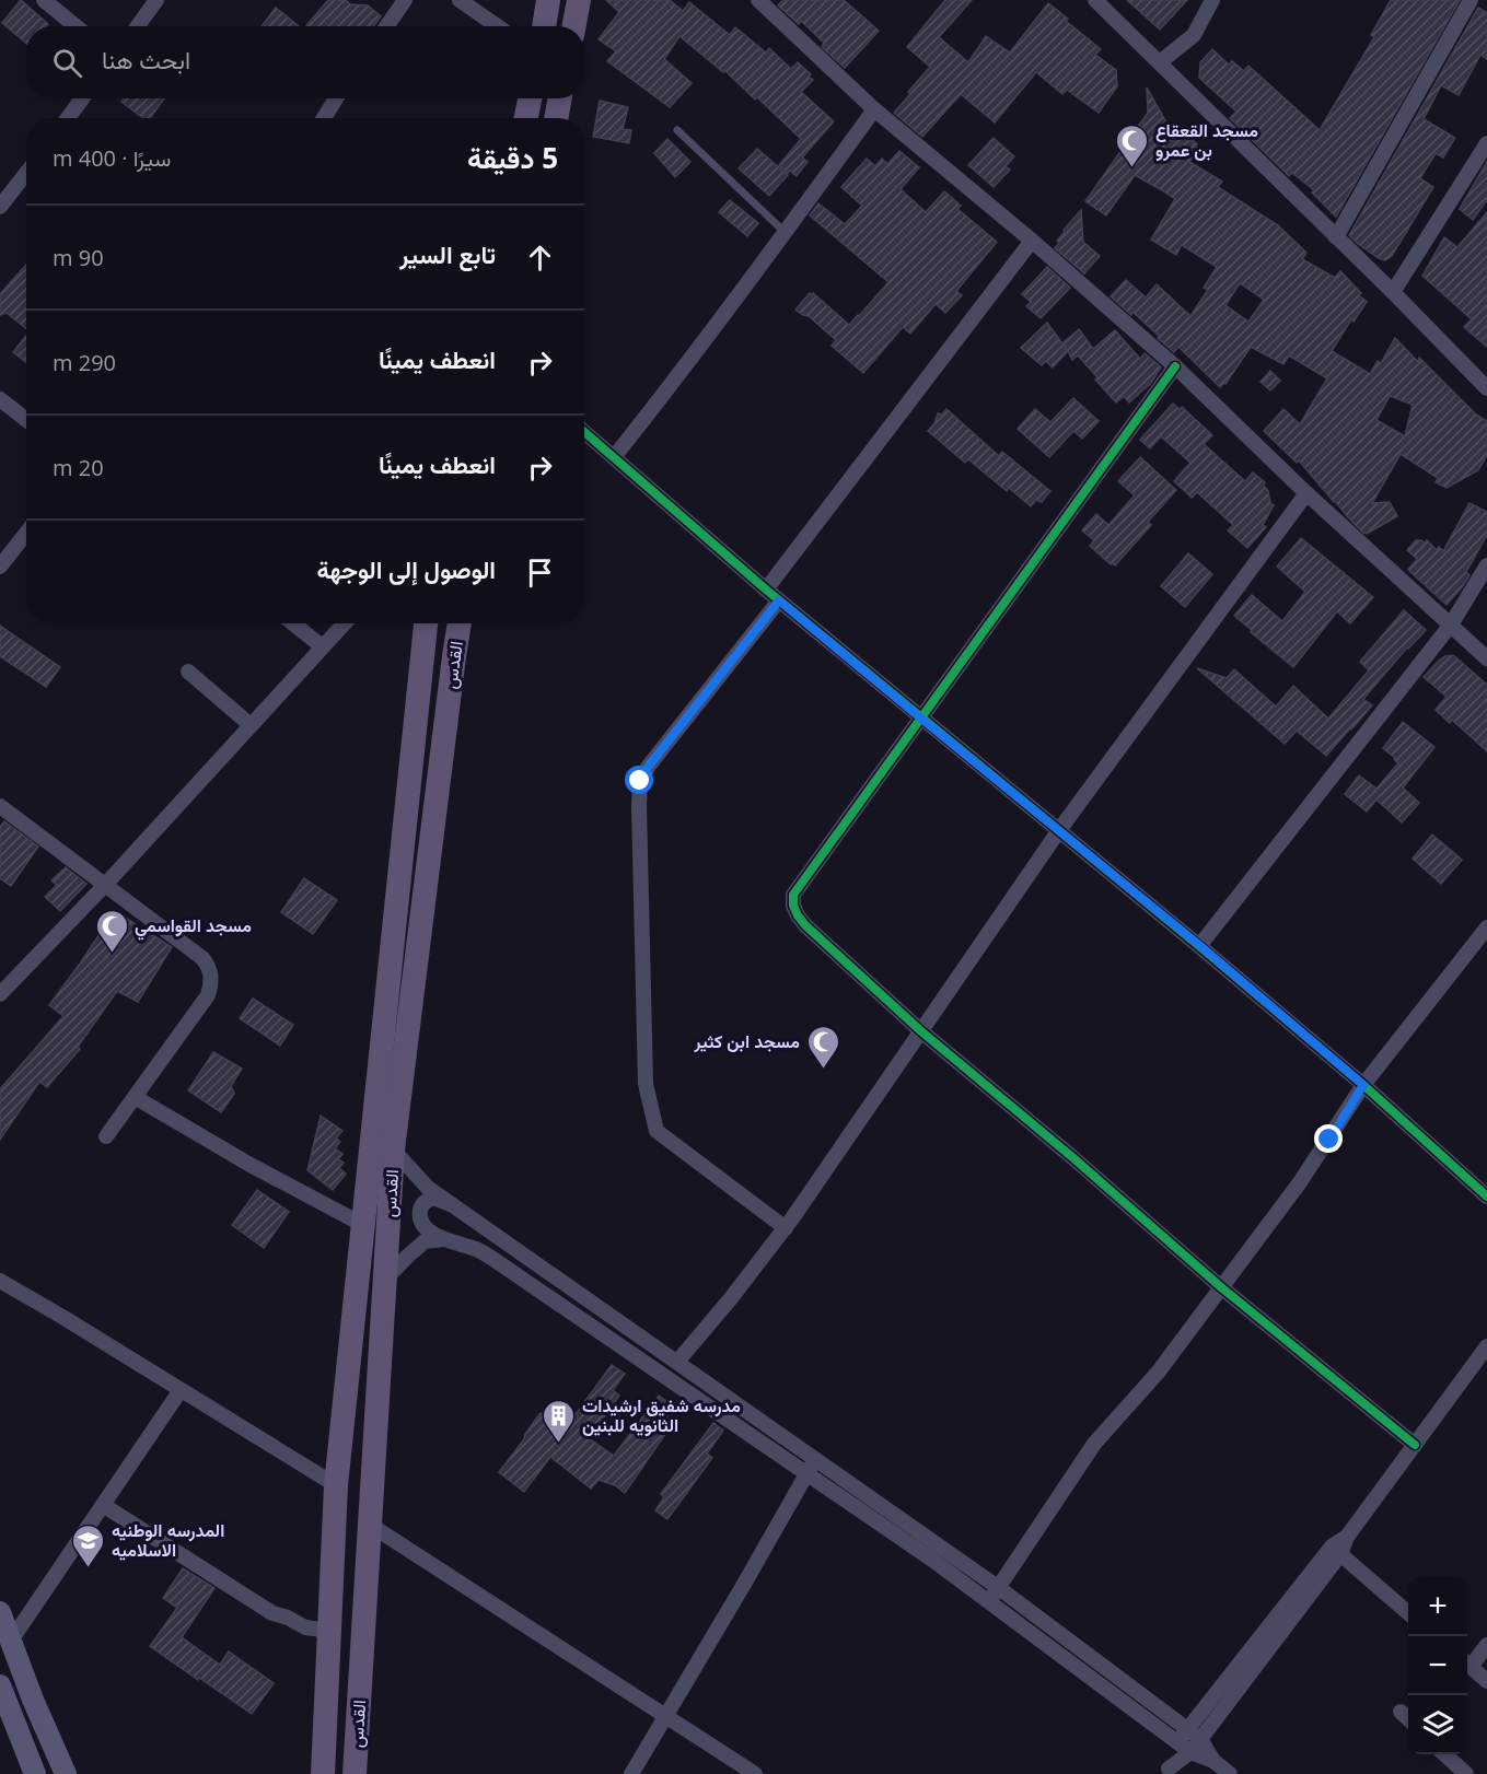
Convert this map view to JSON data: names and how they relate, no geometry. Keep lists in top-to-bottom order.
{
  "streets": {
    "main road": ["القدس"]
  },
  "places": {
    "mosque": ["مسجد القعقاع بن عمرو", "مسجد القواسمي", "مسجد ابن كثير"],
    "building": ["مدرسه شفيق ارشيدات الثانويه للبنين"],
    "school or university": ["المدرسه الوطنيه الاسلاميه"]
  },
  "page": {
    "search": "ابحث هنا",
    "heading": ["5 دقيقة", "سيرًا · 400 m"],
    "list": [
      ["تابع السير", "90 m"],
      ["انعطف يمينًا", "290 m"],
      ["انعطف يمينًا", "20 m"],
      "الوصول إلى الوجهة"
    ],
    "map_buttons": ["+", "−"]
  }
}
